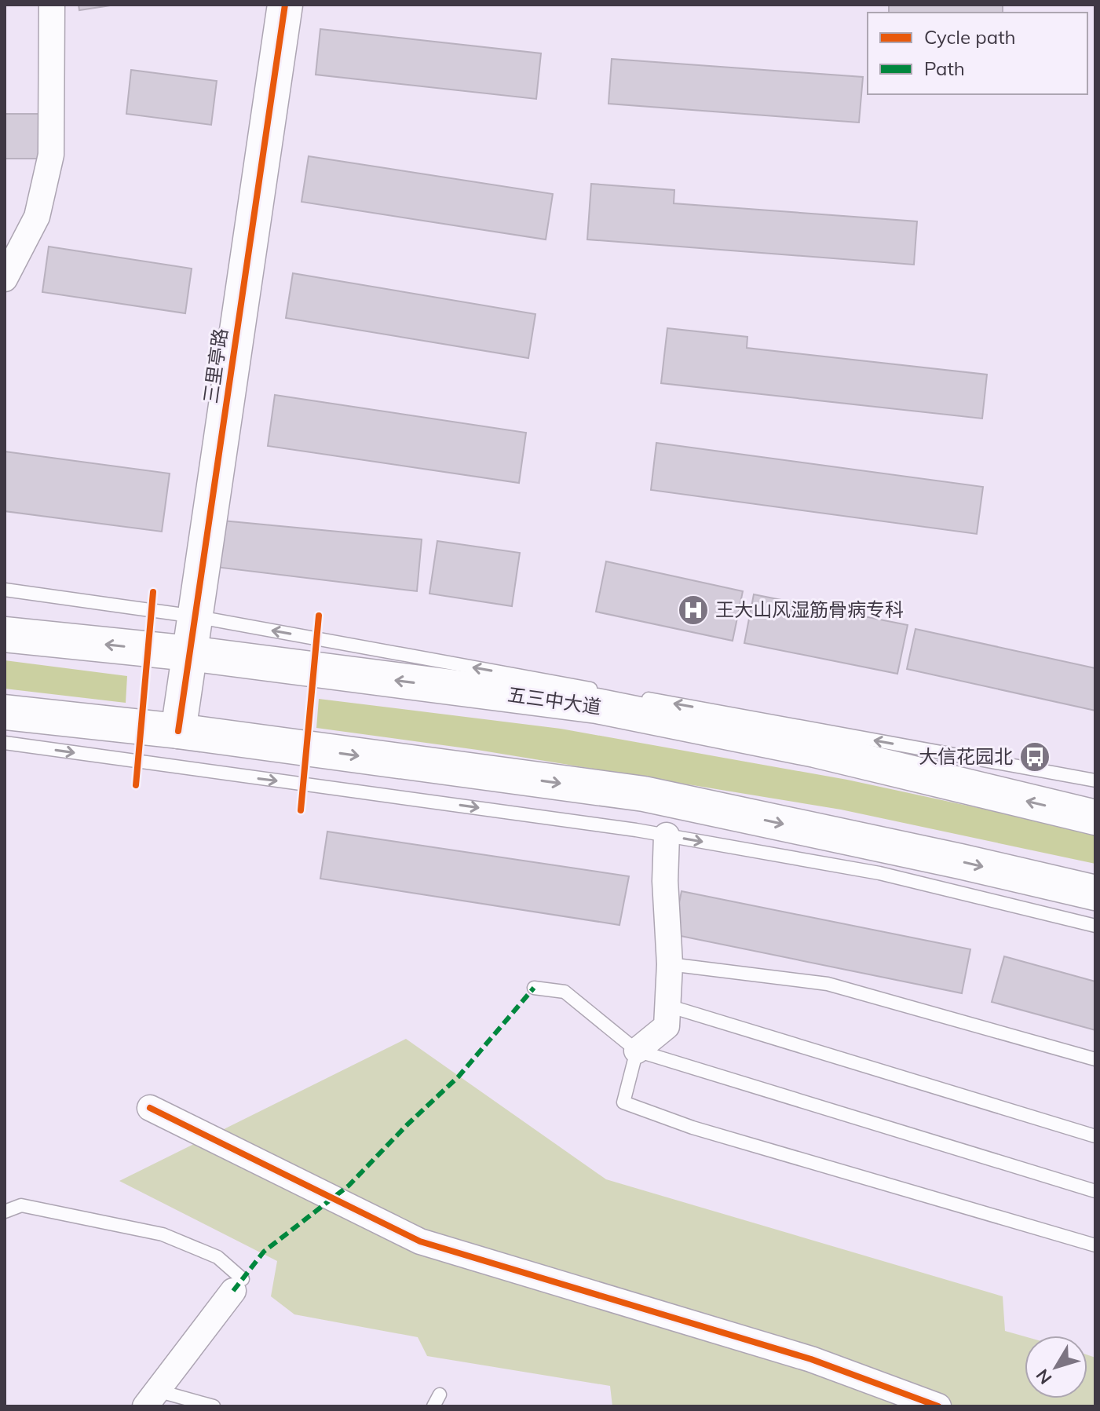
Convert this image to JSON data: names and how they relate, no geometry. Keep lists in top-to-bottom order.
{
  "streets": {
    "main road": ["三里亭路", "五三中大道"]
  },
  "crossings": [
    ["三里亭路", "五三中大道"]
  ],
  "places": {
    "hospital": ["王大山风湿筋骨病专科"],
    "bus stop": ["大信花园北"]
  },
  "legend": ["Cycle path", "Path"],
  "north": "bottom left"
}
